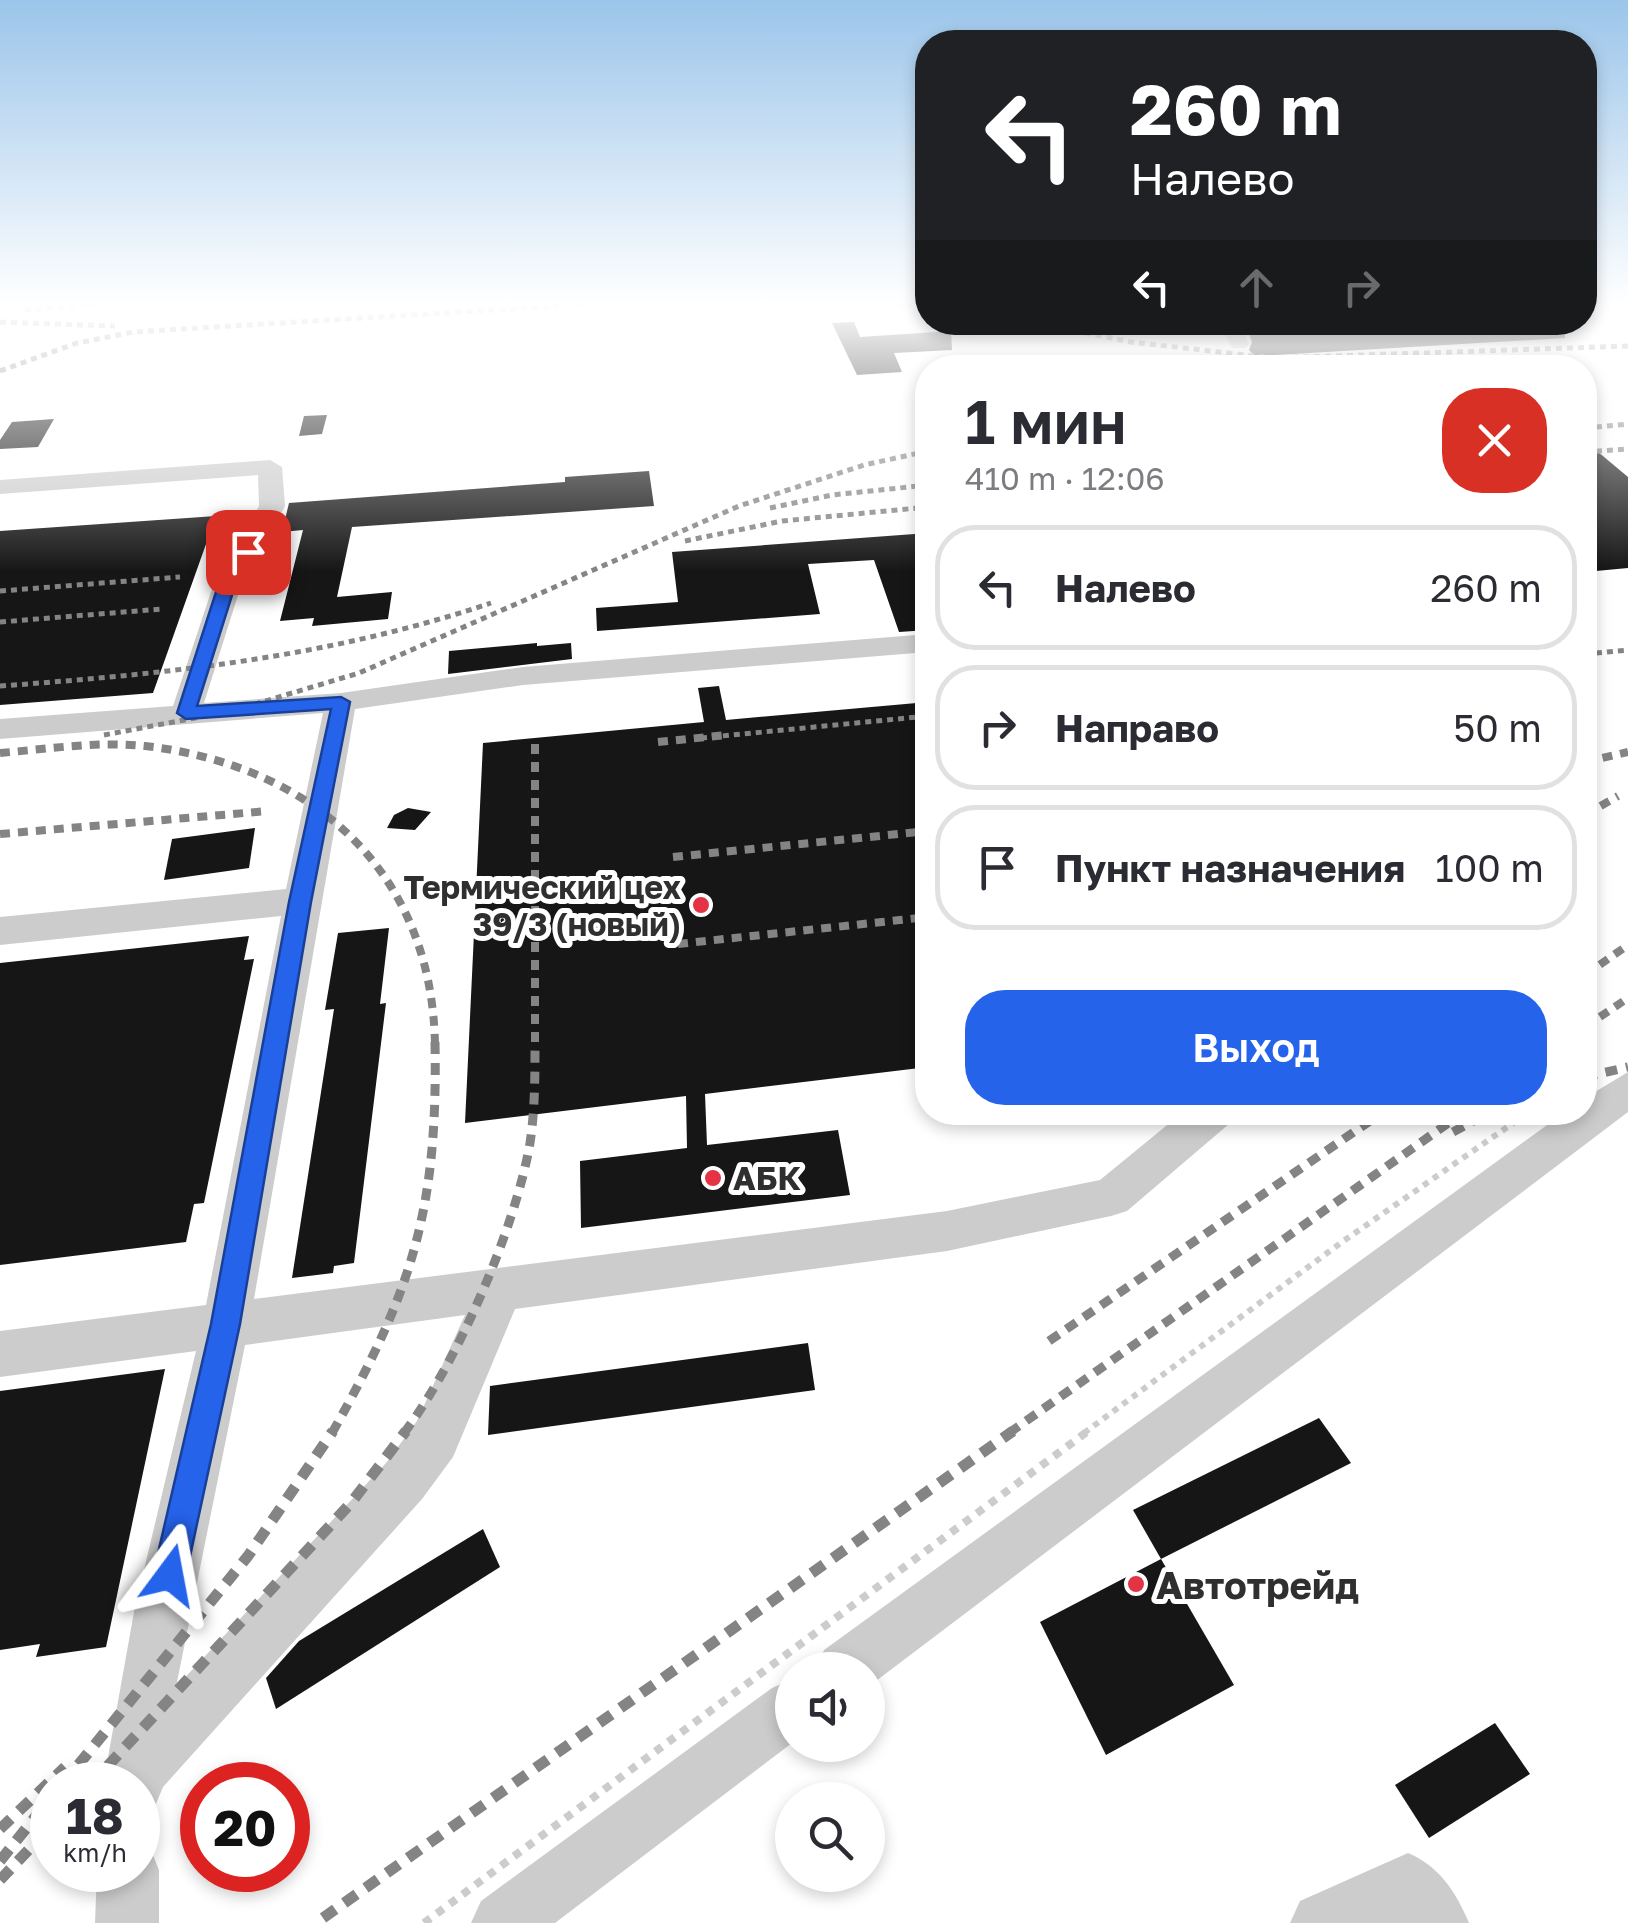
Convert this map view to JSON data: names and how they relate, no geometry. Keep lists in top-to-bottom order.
{
  "places": ["Термический цех 39/3 (новый)", "АБК", "Автотрейд"],
  "page": {
    "turn": ["260 m", "Налево"],
    "heading": ["1 мин", "410 m · 12:06"],
    "list": [
      {
        "name": "Налево",
        "value": "260 m"
      },
      {
        "name": "Направо",
        "value": "50 m"
      },
      {
        "name": "Пункт назначения",
        "value": "100 m"
      }
    ],
    "buttons": "Выход",
    "speed": "18 km/h",
    "limit": "20"
  }
}
